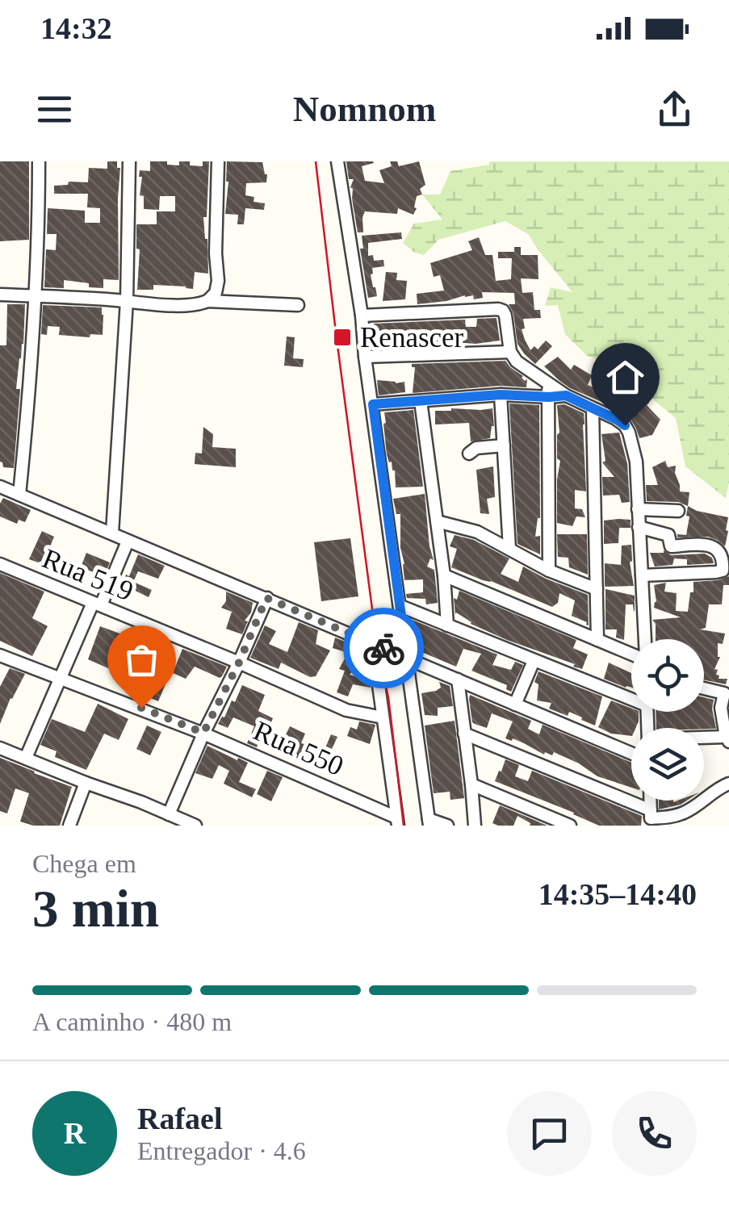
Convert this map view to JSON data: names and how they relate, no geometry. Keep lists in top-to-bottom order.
{
  "streets": {
    "street": ["Rua 519", "Rua 550"]
  },
  "places": {
    "transit": ["Renascer"]
  },
  "page": {
    "status": "14:32",
    "header": "Nomnom",
    "heading": ["3 min", "Chega em", "14:35–14:40"],
    "panel": ["Rafael", "Entregador · 4.6"],
    "bar": "A caminho · 480 m",
    "round": "R"
  }
}
